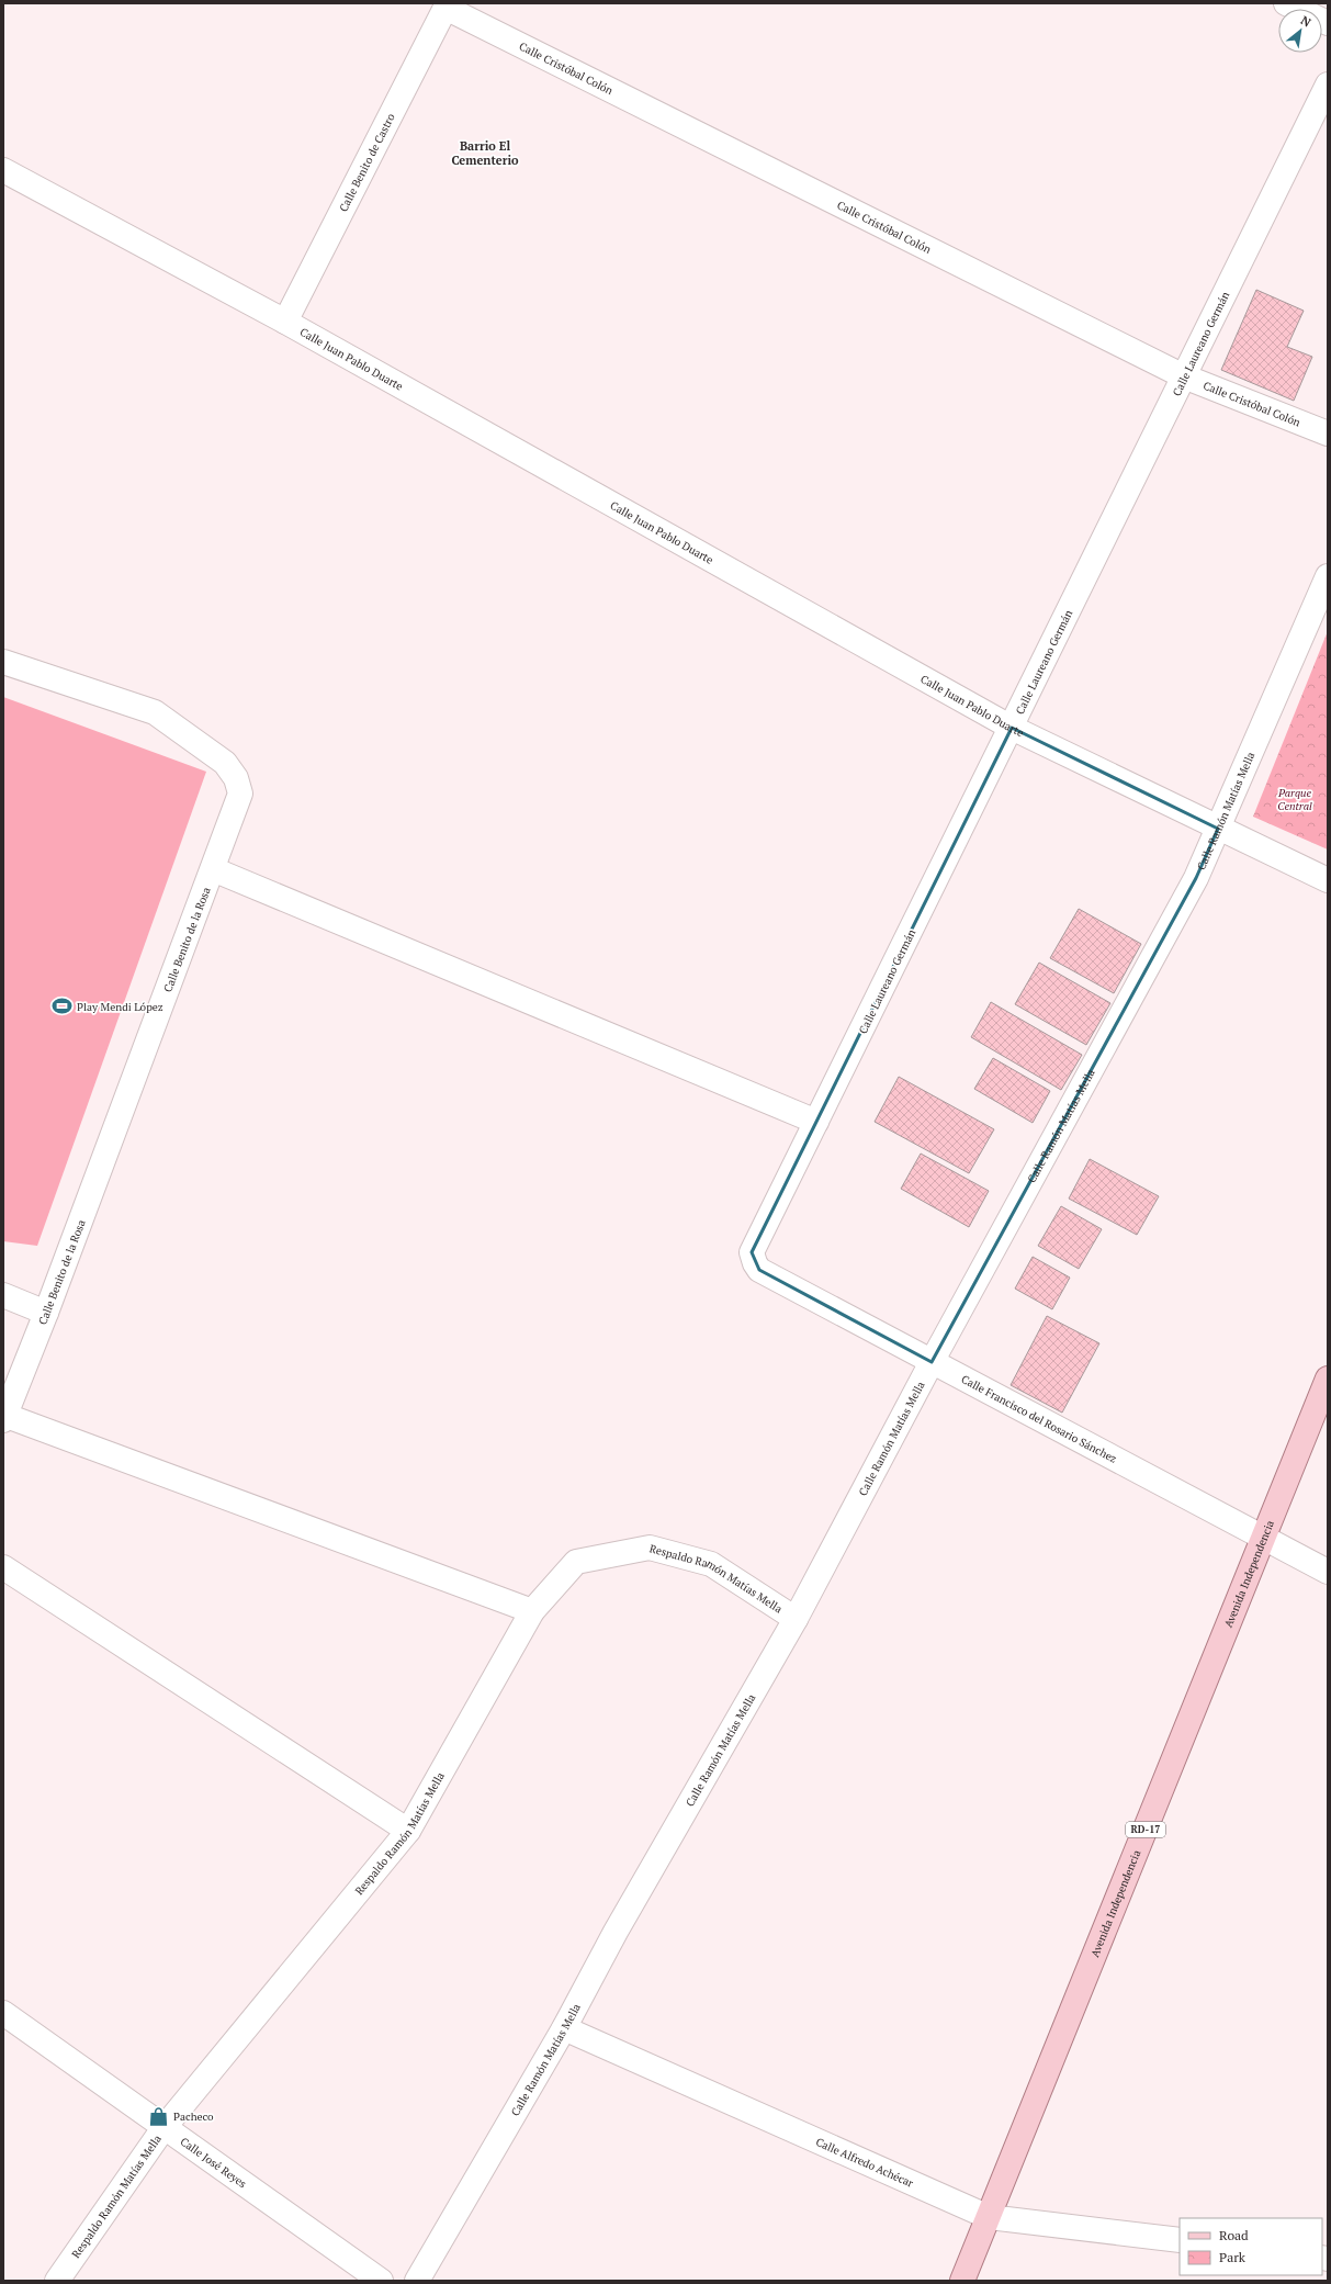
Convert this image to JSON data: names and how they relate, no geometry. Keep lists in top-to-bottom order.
{
  "streets": {
    "main road": ["Avenida Independencia", "RD-17"],
    "street": [
      "Calle Cristóbal Colón",
      "Calle Benito de Castro",
      "Calle Laureano Germán",
      "Calle Juan Pablo Duarte",
      "Calle Ramón Matías Mella",
      "Calle Benito de la Rosa",
      "Calle Francisco del Rosario Sánchez",
      "Respaldo Ramón Matías Mella",
      "Calle Alfredo Achécar",
      "Calle José Reyes"
    ]
  },
  "crossings": [
    ["Calle Cristóbal Colón", "Calle Benito de Castro"],
    ["Calle Cristóbal Colón", "Calle Laureano Germán"],
    ["Calle Benito de Castro", "Calle Juan Pablo Duarte"],
    ["Calle Laureano Germán", "Calle Juan Pablo Duarte"],
    ["Calle Laureano Germán", "Calle Francisco del Rosario Sánchez"],
    ["Calle Juan Pablo Duarte", "Calle Ramón Matías Mella"],
    ["Calle Ramón Matías Mella", "Calle Francisco del Rosario Sánchez"],
    ["Calle Ramón Matías Mella", "Respaldo Ramón Matías Mella"],
    ["Calle Ramón Matías Mella", "Calle Alfredo Achécar"],
    ["Calle Francisco del Rosario Sánchez", "Avenida Independencia"],
    ["Avenida Independencia", "Calle Alfredo Achécar"],
    ["Respaldo Ramón Matías Mella", "Calle José Reyes"]
  ],
  "districts": ["Barrio El Cementerio"],
  "parks": ["Parque Central"],
  "places": {
    "sports": ["Play Mendi López"],
    "shop": ["Pacheco"]
  },
  "legend": ["Road", "Park"],
  "north": "top right"
}
